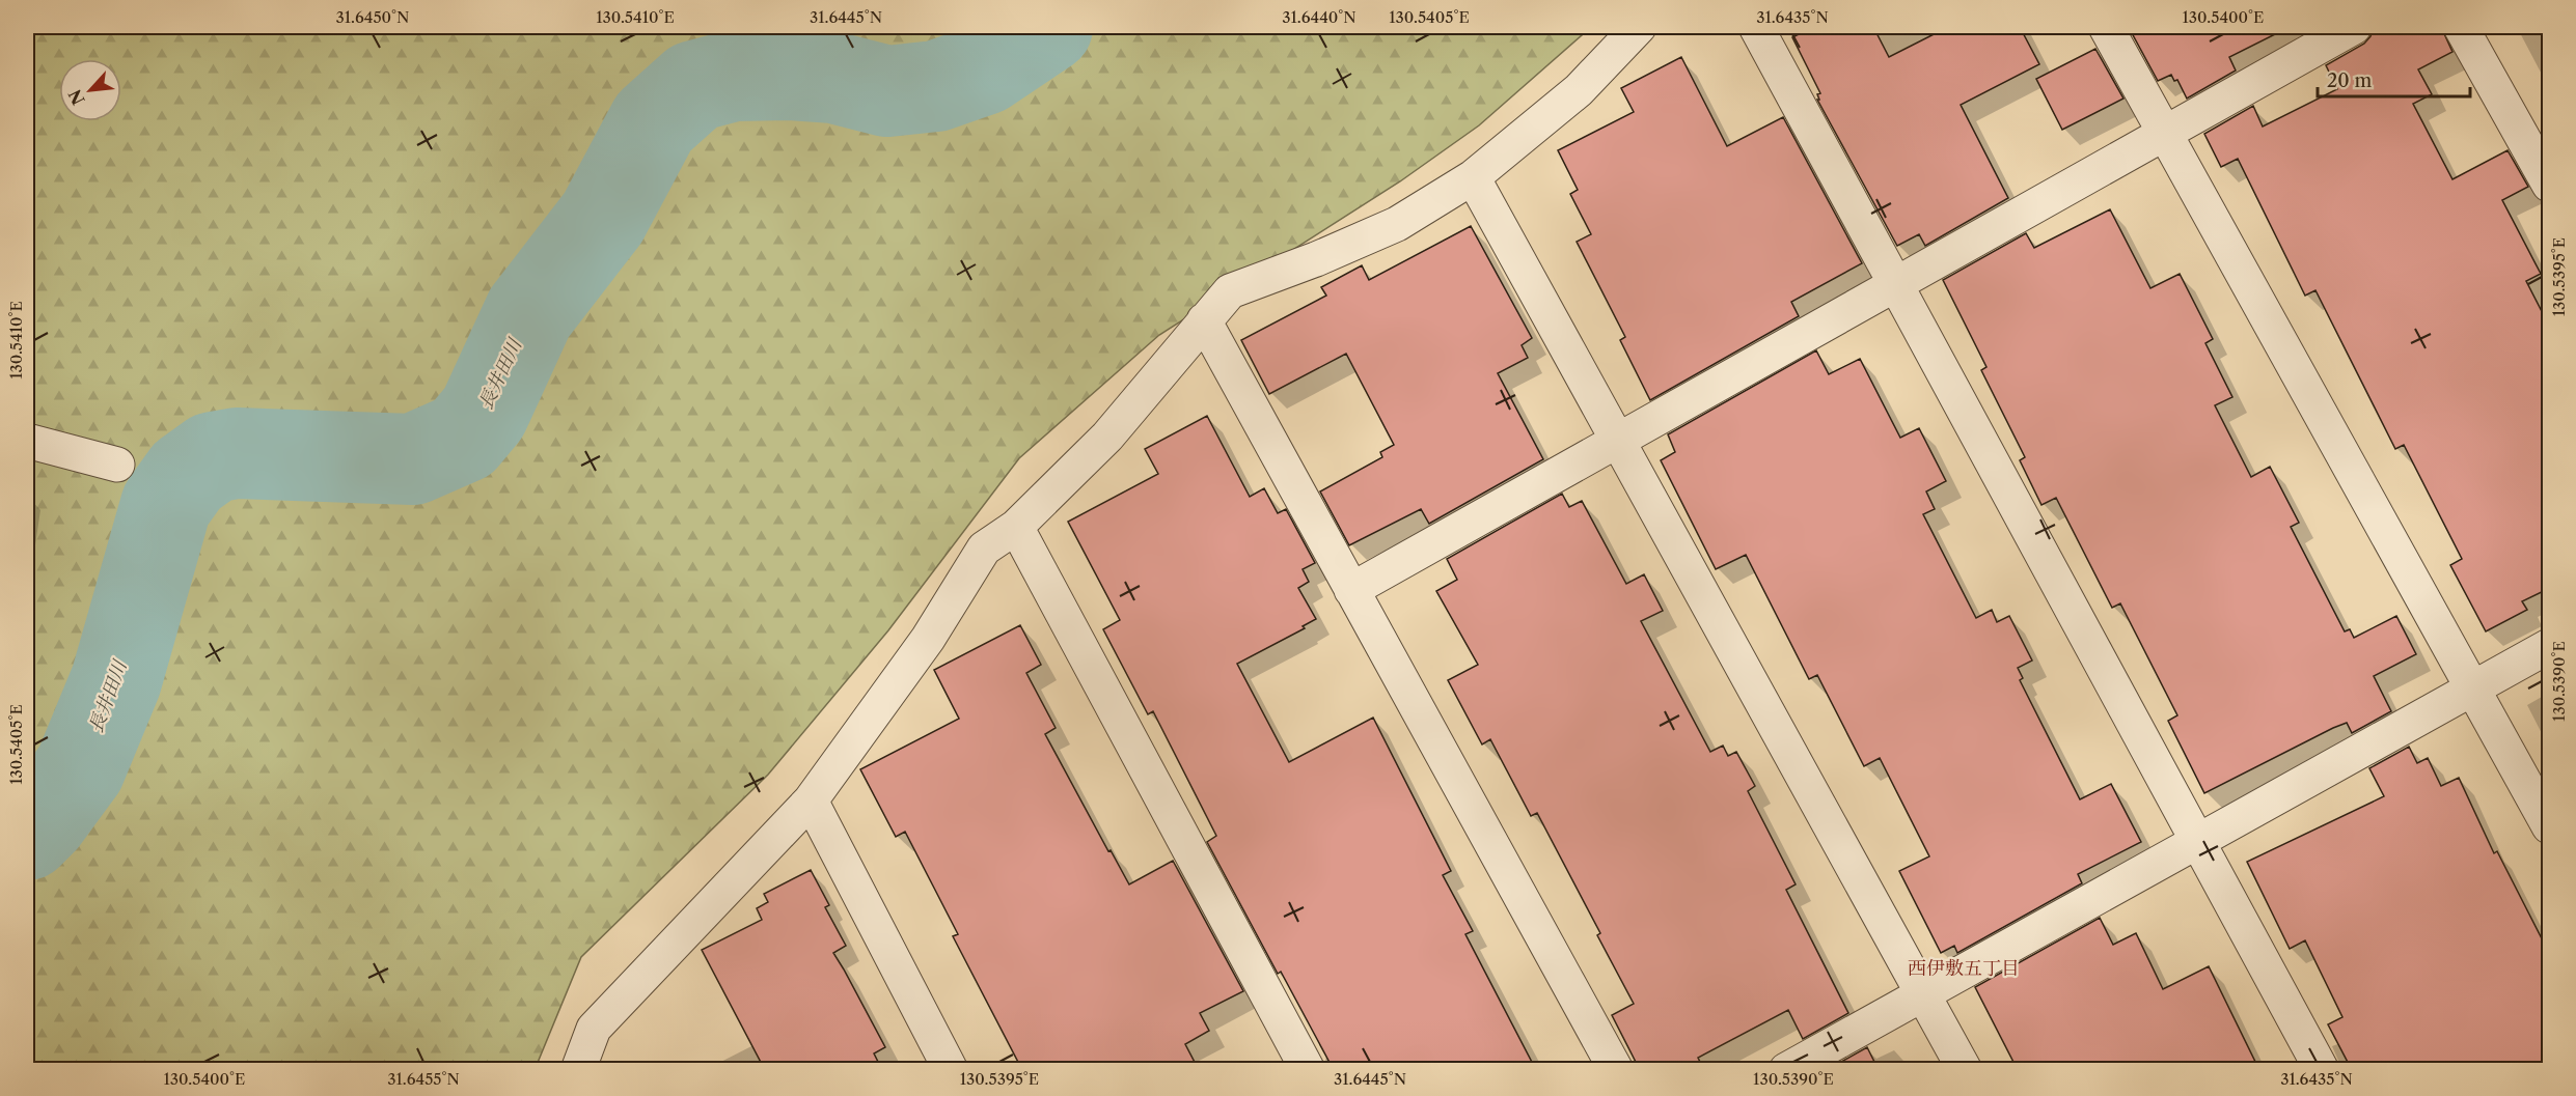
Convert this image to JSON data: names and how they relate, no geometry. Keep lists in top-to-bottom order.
{
  "districts": ["西伊敷五丁目"],
  "water": ["長井田川"],
  "scale_bar": "20 m",
  "north": "bottom left",
  "coordinates": [
    "31.6450°N",
    "130.5410°E",
    "31.6445°N",
    "31.6440°N",
    "130.5405°E",
    "31.6435°N",
    "130.5400°E",
    "130.5395°E",
    "130.5390°E",
    "31.6455°N"
  ]
}
